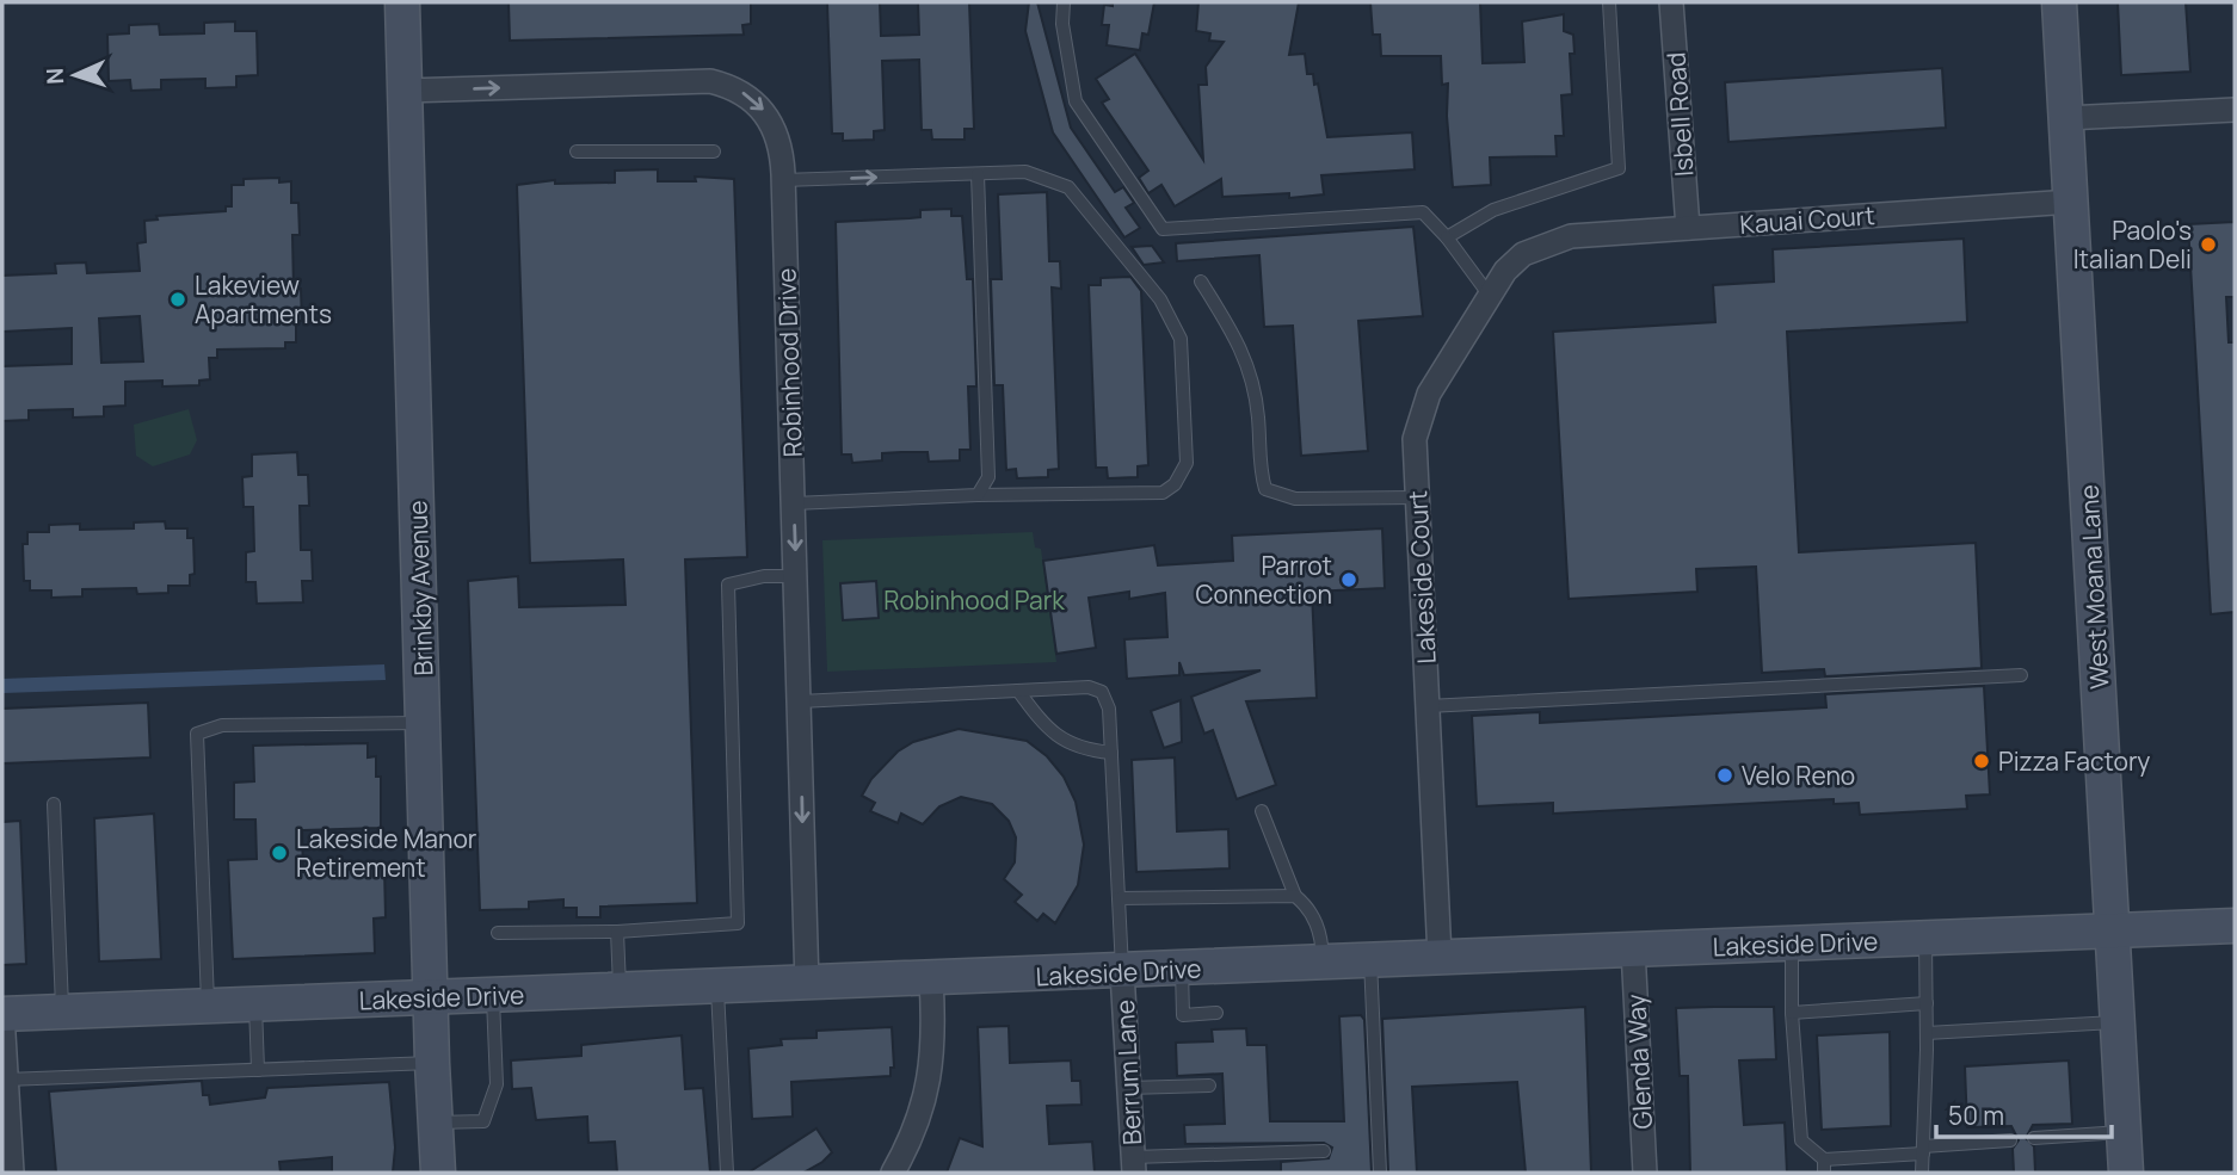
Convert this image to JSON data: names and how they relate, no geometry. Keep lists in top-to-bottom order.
{
  "streets": {
    "street": [
      "Isbell Road",
      "Kauai Court",
      "Robinhood Drive",
      "Lakeside Court",
      "West Moana Lane",
      "Brinkby Avenue",
      "Lakeside Drive",
      "Glenda Way",
      "Berrum Lane"
    ]
  },
  "crossings": [
    ["Isbell Road", "Kauai Court"],
    ["Kauai Court", "Lakeside Court"],
    ["Kauai Court", "West Moana Lane"],
    ["Robinhood Drive", "Brinkby Avenue"],
    ["Robinhood Drive", "Lakeside Drive"],
    ["Lakeside Court", "Lakeside Drive"],
    ["West Moana Lane", "Lakeside Drive"],
    ["Brinkby Avenue", "Lakeside Drive"],
    ["Lakeside Drive", "Glenda Way"],
    ["Lakeside Drive", "Berrum Lane"]
  ],
  "parks": ["Robinhood Park"],
  "places": [
    "Paolo's Italian Deli",
    "Lakeview Apartments",
    "Parrot Connection",
    "Pizza Factory",
    "Velo Reno",
    "Lakeside Manor Retirement"
  ],
  "scale_bar": "50 m",
  "north": "left"
}
